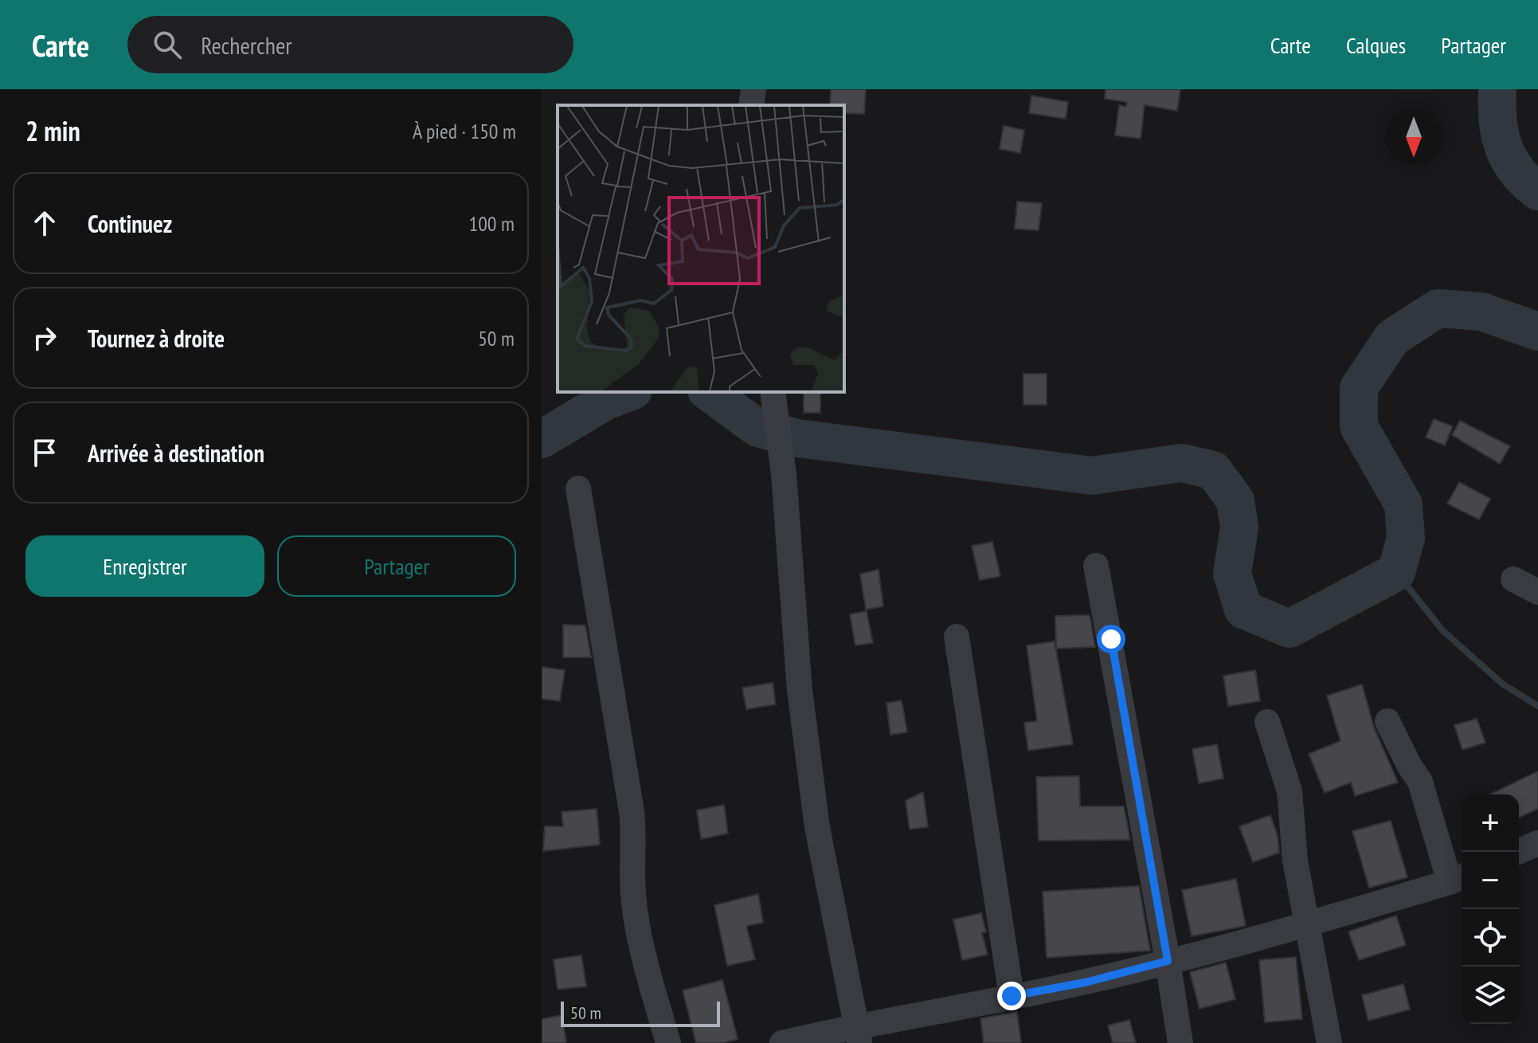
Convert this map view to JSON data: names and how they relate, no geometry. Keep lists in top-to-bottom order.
{
  "scale_bar": "50 m",
  "north": "bottom",
  "page": {
    "header": "Carte",
    "search": "Rechercher",
    "nav": ["Carte", "Calques", "Partager"],
    "heading": ["2 min", "À pied · 150 m"],
    "list": [
      ["Continuez", "100 m"],
      ["Tournez à droite", "50 m"],
      "Arrivée à destination"
    ],
    "buttons": ["Enregistrer", "Partager"],
    "map_buttons": ["+", "−"],
    "scale": "50 m"
  }
}
